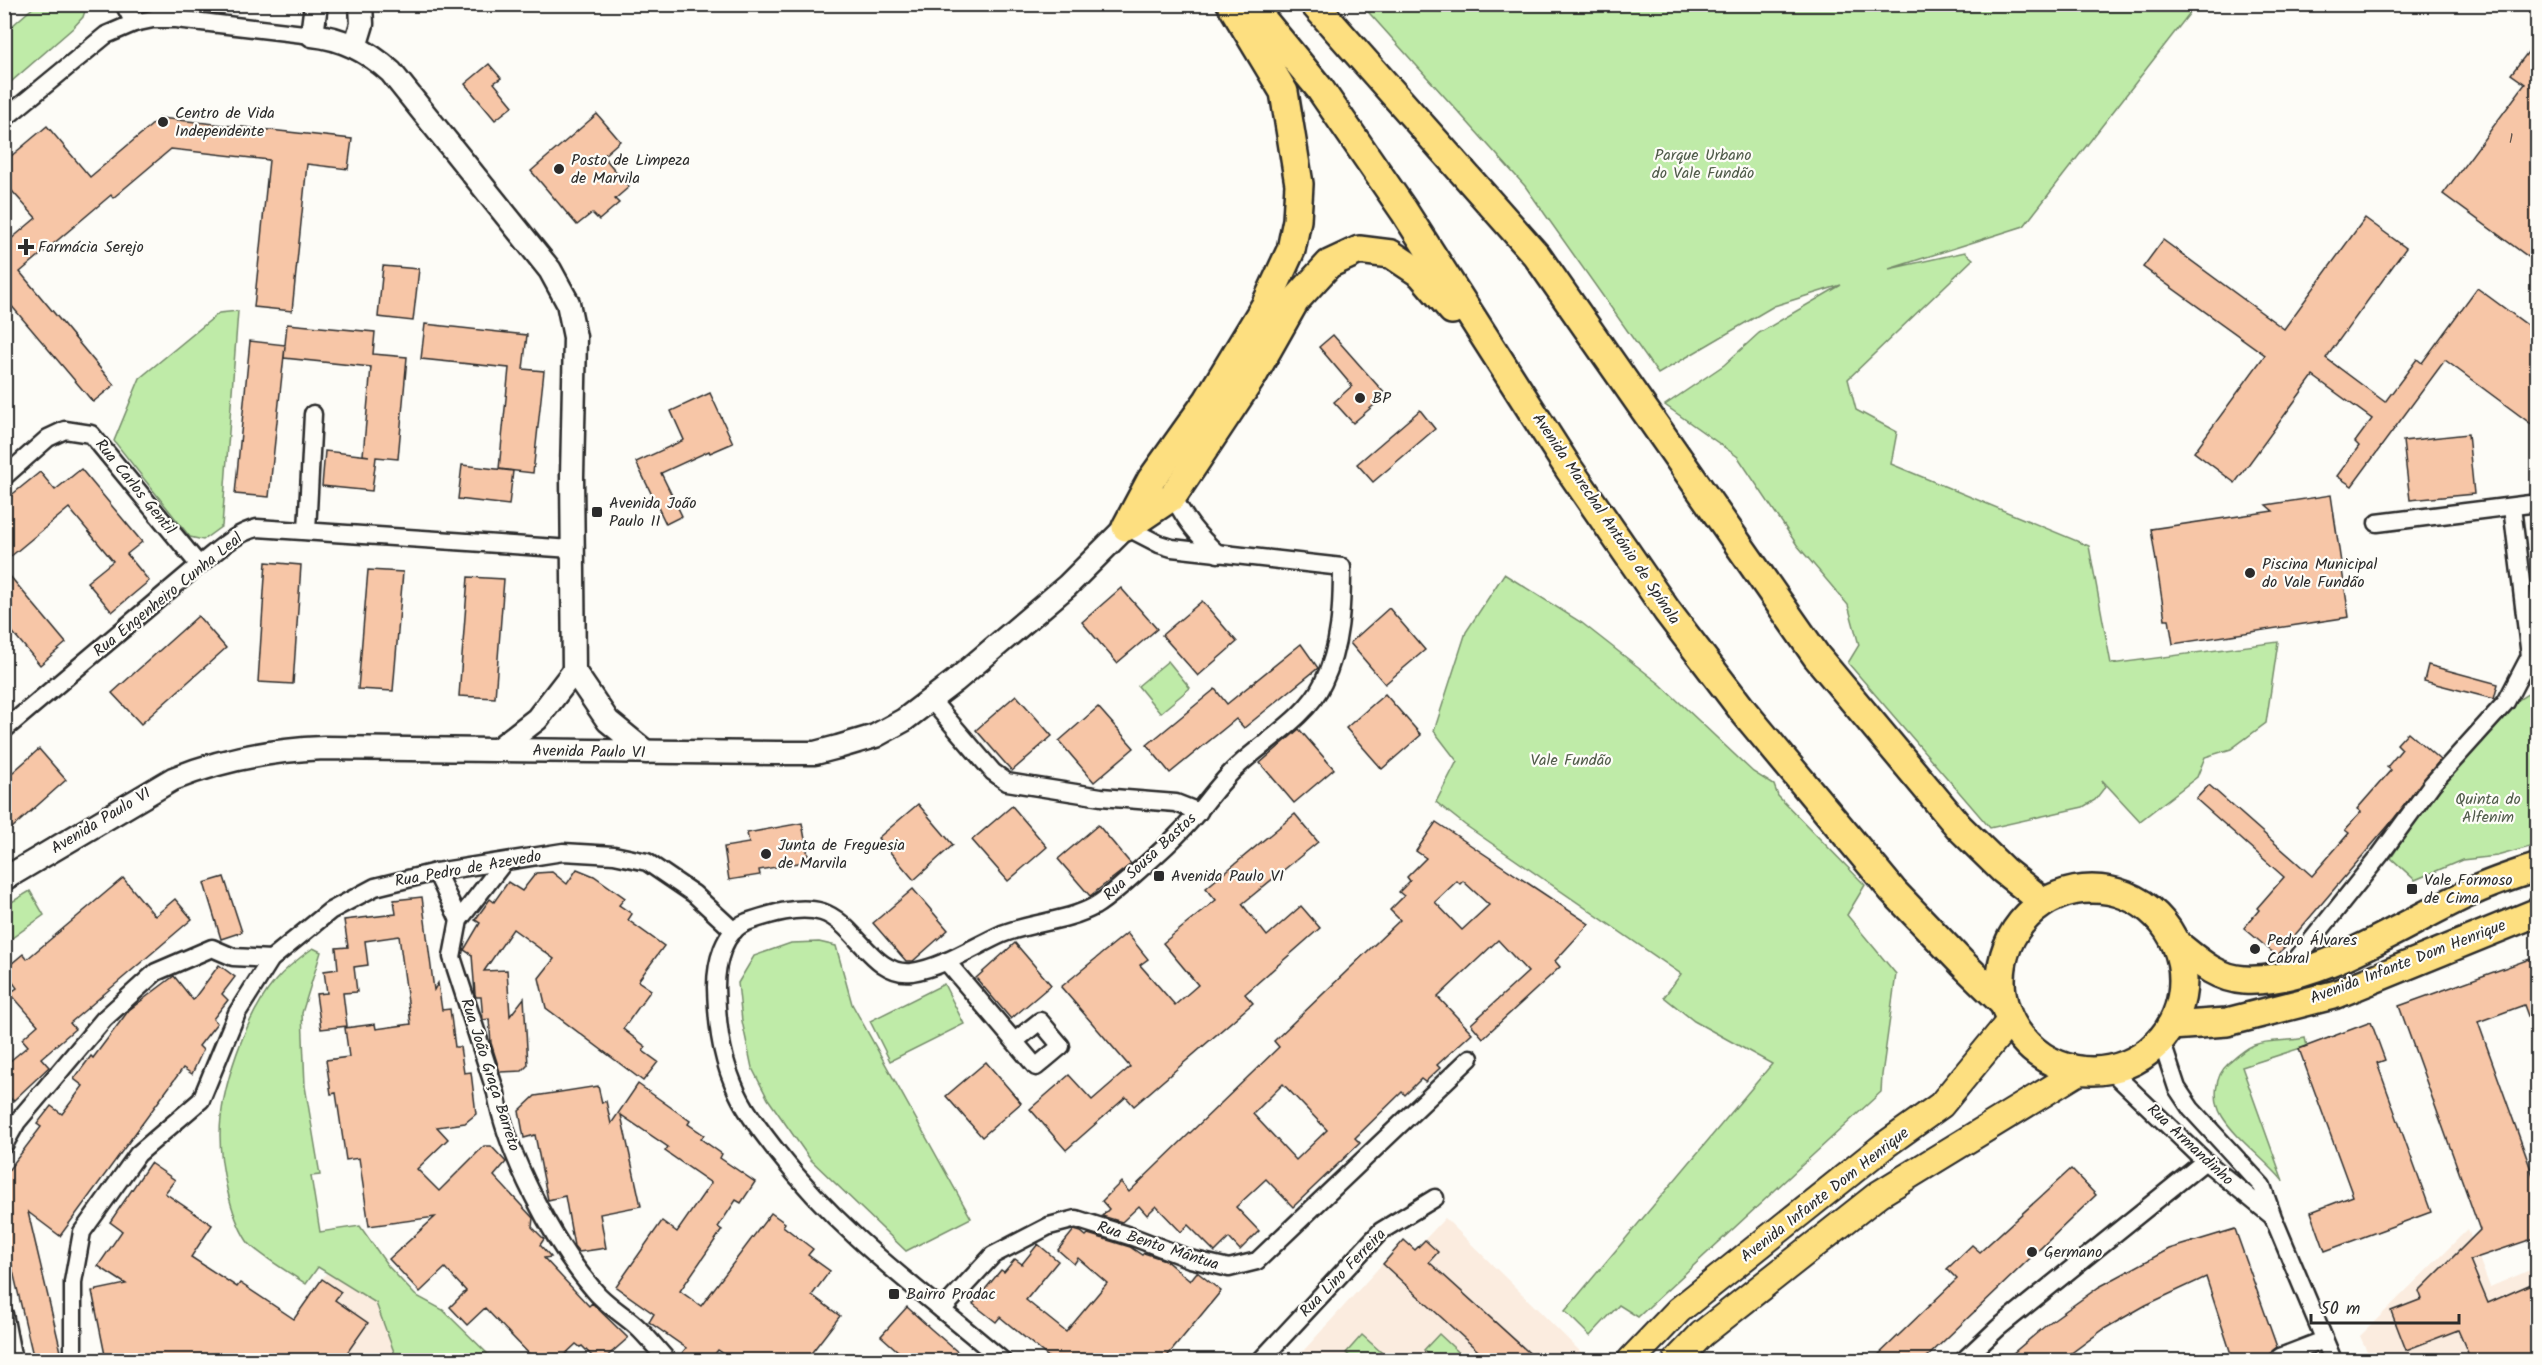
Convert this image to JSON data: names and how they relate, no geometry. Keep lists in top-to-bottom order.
{
  "streets": {
    "highway": ["Avenida Marechal António de Spínola", "Avenida Infante Dom Henrique"],
    "main road": ["Avenida Paulo VI"],
    "street": [
      "Rua Carlos Gentil",
      "Rua Engenheiro Cunha Leal",
      "Rua Sousa Bastos",
      "Rua Pedro de Azevedo",
      "Rua João Graça Barreto",
      "Rua Armandinho",
      "Rua Bento Mântua",
      "Rua Lino Ferreira"
    ]
  },
  "crossings": [
    ["Rua Carlos Gentil", "Rua Engenheiro Cunha Leal"],
    ["Avenida Marechal António de Spínola", "Avenida Infante Dom Henrique"],
    ["Avenida Marechal António de Spínola", "Rua Armandinho"],
    ["Rua Sousa Bastos", "Rua Pedro de Azevedo"],
    ["Rua Pedro de Azevedo", "Rua João Graça Barreto"],
    ["Avenida Infante Dom Henrique", "Rua Armandinho"]
  ],
  "parks": ["Parque Urbano do Vale Fundão", "Vale Fundão", "Quinta do Alfenim"],
  "places": {
    "other": [
      "Centro de Vida Independente",
      "Posto de Limpeza de Marvila",
      "BP",
      "Piscina Municipal do Vale Fundão",
      "Junta de Freguesia de Marvila",
      "Pedro Álvares Cabral",
      "Germano"
    ],
    "health": ["Farmácia Serejo"],
    "transit": [
      "Avenida João Paulo II",
      "Avenida Paulo VI",
      "Vale Formoso de Cima",
      "Bairro Prodac"
    ]
  },
  "house_numbers": ["1"],
  "scale_bar": "50 m"
}
